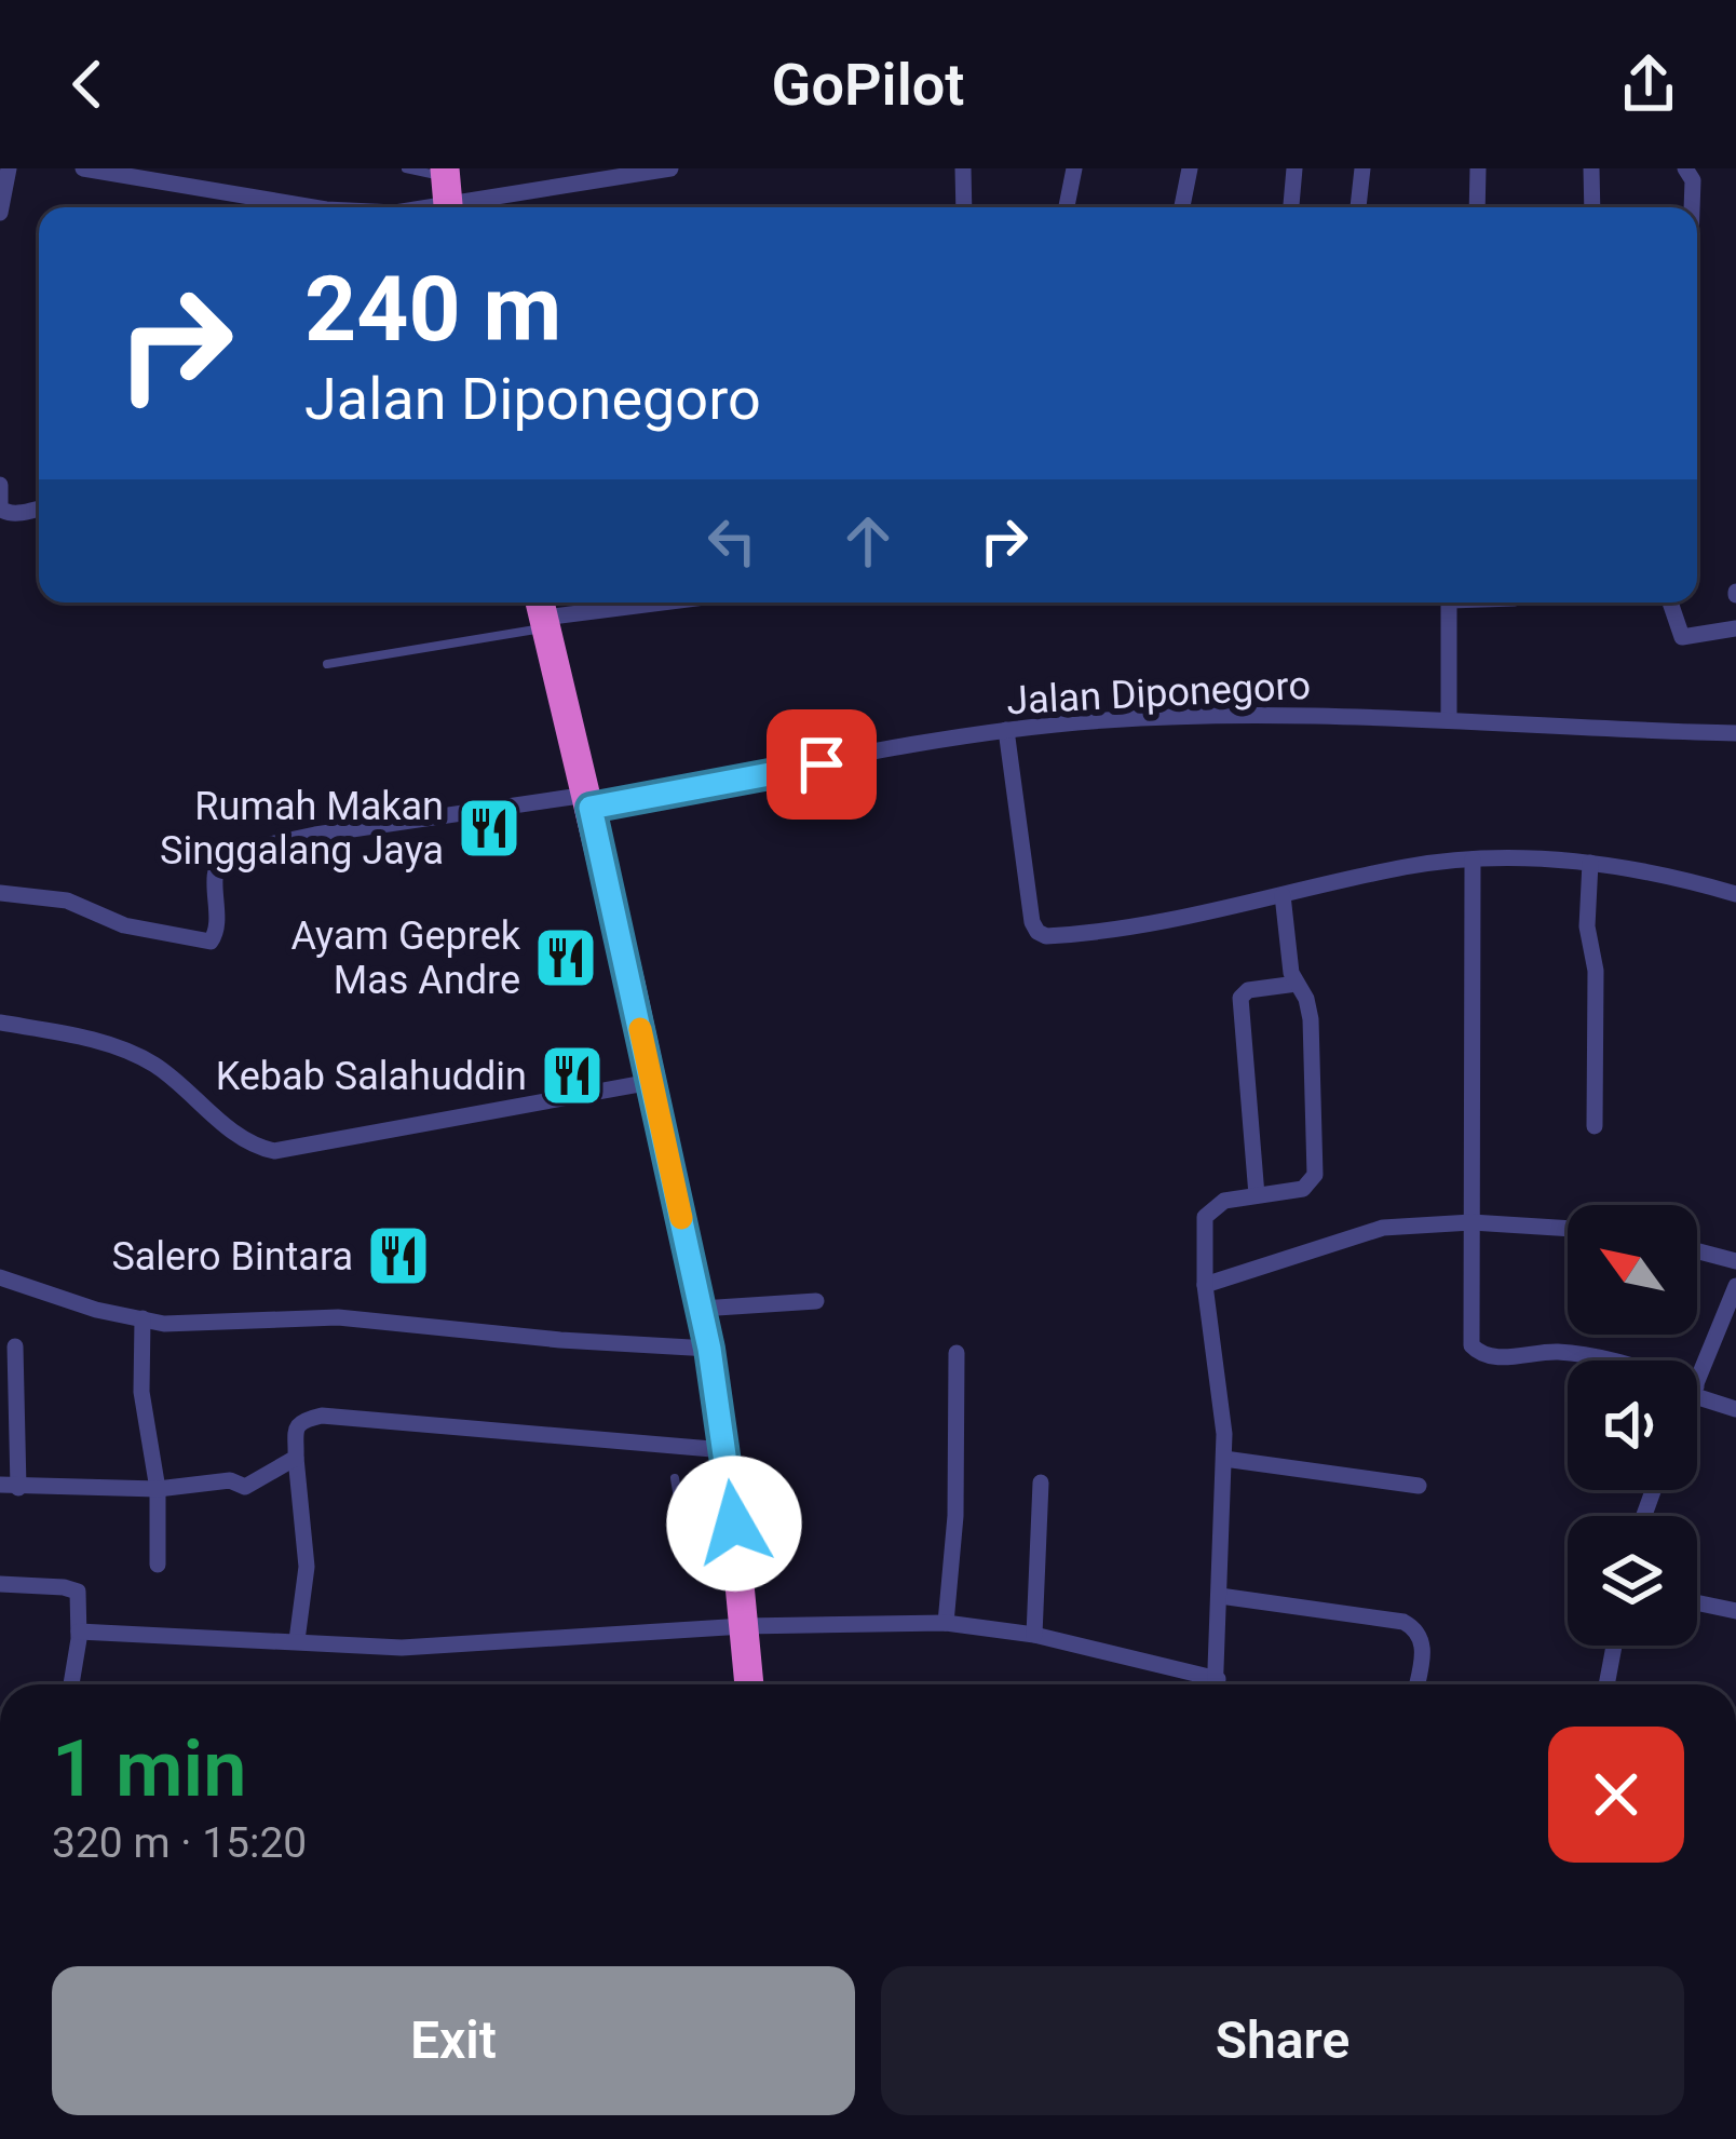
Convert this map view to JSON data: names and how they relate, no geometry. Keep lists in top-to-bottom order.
{
  "streets": {
    "street": ["Jalan Diponegoro"]
  },
  "places": {
    "restaurant": [
      "Rumah Makan Singgalang Jaya",
      "Ayam Geprek Mas Andre",
      "Kebab Salahuddin",
      "Salero Bintara"
    ]
  },
  "north": "top left",
  "page": {
    "header": "GoPilot",
    "turn": ["240 m", "Jalan Diponegoro"],
    "heading": ["1 min", "320 m · 15:20"],
    "buttons": ["Exit", "Share"]
  }
}
